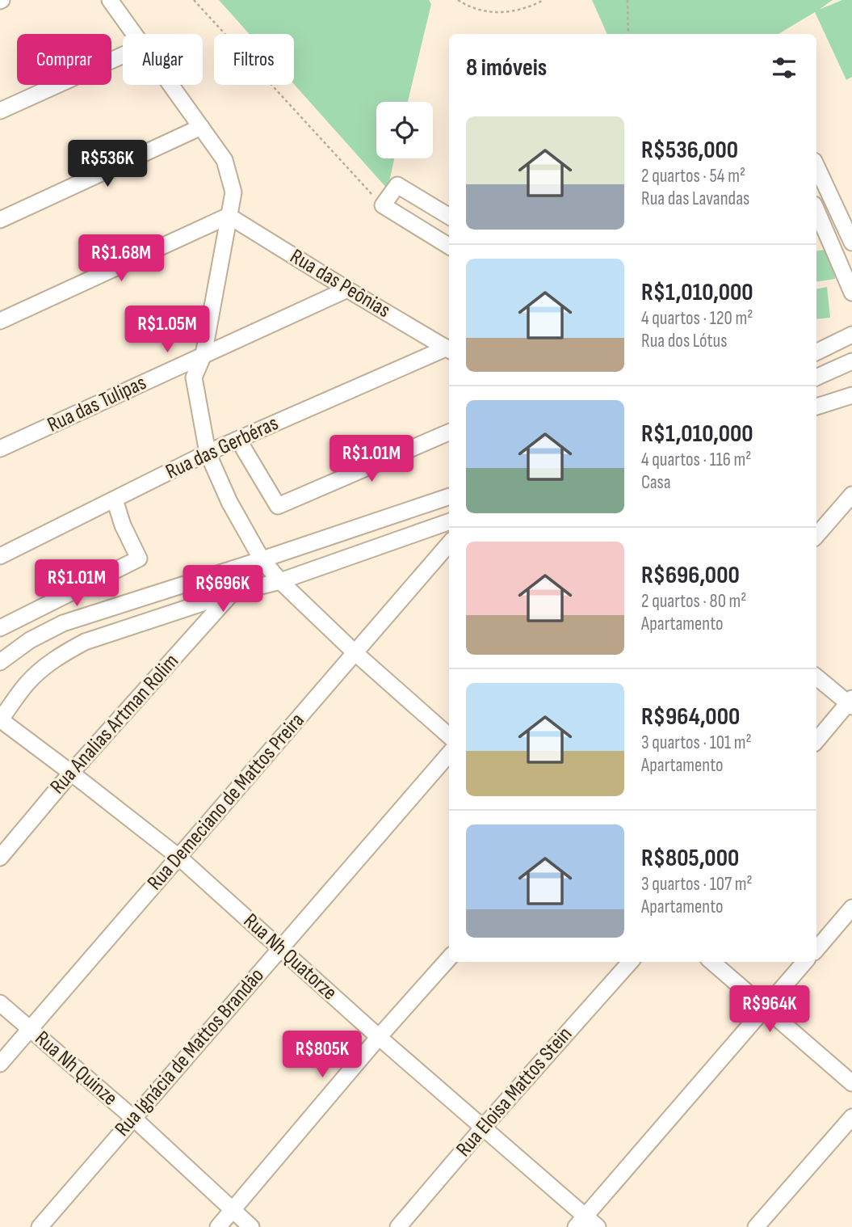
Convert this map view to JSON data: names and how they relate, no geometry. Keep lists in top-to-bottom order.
{
  "streets": {
    "street": [
      "Rua das Peônias",
      "Rua das Tulipas",
      "Rua das Gerbéras",
      "Rua Analias Artman Rolim",
      "Rua Demeciano de Mattos Preira",
      "Rua Nh Quatorze",
      "Rua Ignácia de Mattos Brandão",
      "Rua Nh Quinze",
      "Rua Eloisa Mattos Stein"
    ]
  },
  "crossings": [
    ["Rua das Peônias", "Rua das Tulipas"],
    ["Rua Analias Artman Rolim", "Rua Nh Quatorze"],
    ["Rua Demeciano de Mattos Preira", "Rua Nh Quatorze"],
    ["Rua Demeciano de Mattos Preira", "Rua Nh Quinze"],
    ["Rua Nh Quatorze", "Rua Ignácia de Mattos Brandão"],
    ["Rua Nh Quatorze", "Rua Eloisa Mattos Stein"],
    ["Rua Ignácia de Mattos Brandão", "Rua Nh Quinze"]
  ],
  "page": {
    "chip": ["Comprar", "Alugar", "Filtros"],
    "heading": "8 imóveis",
    "list": [
      {
        "name": "R$536,000",
        "note": "2 quartos · 54 m² · Rua das Lavandas"
      },
      {
        "name": "R$1,010,000",
        "note": "4 quartos · 120 m² · Rua dos Lótus"
      },
      {
        "name": "R$1,010,000",
        "note": "4 quartos · 116 m² · Casa"
      },
      {
        "name": "R$696,000",
        "note": "2 quartos · 80 m² · Apartamento"
      },
      {
        "name": "R$964,000",
        "note": "3 quartos · 101 m² · Apartamento"
      },
      {
        "name": "R$805,000",
        "note": "3 quartos · 107 m² · Apartamento"
      }
    ],
    "price": [
      "R$536K",
      "R$1.68M",
      "R$1.05M",
      "R$1.01M",
      "R$1.01M",
      "R$696K",
      "R$964K",
      "R$805K"
    ]
  }
}
